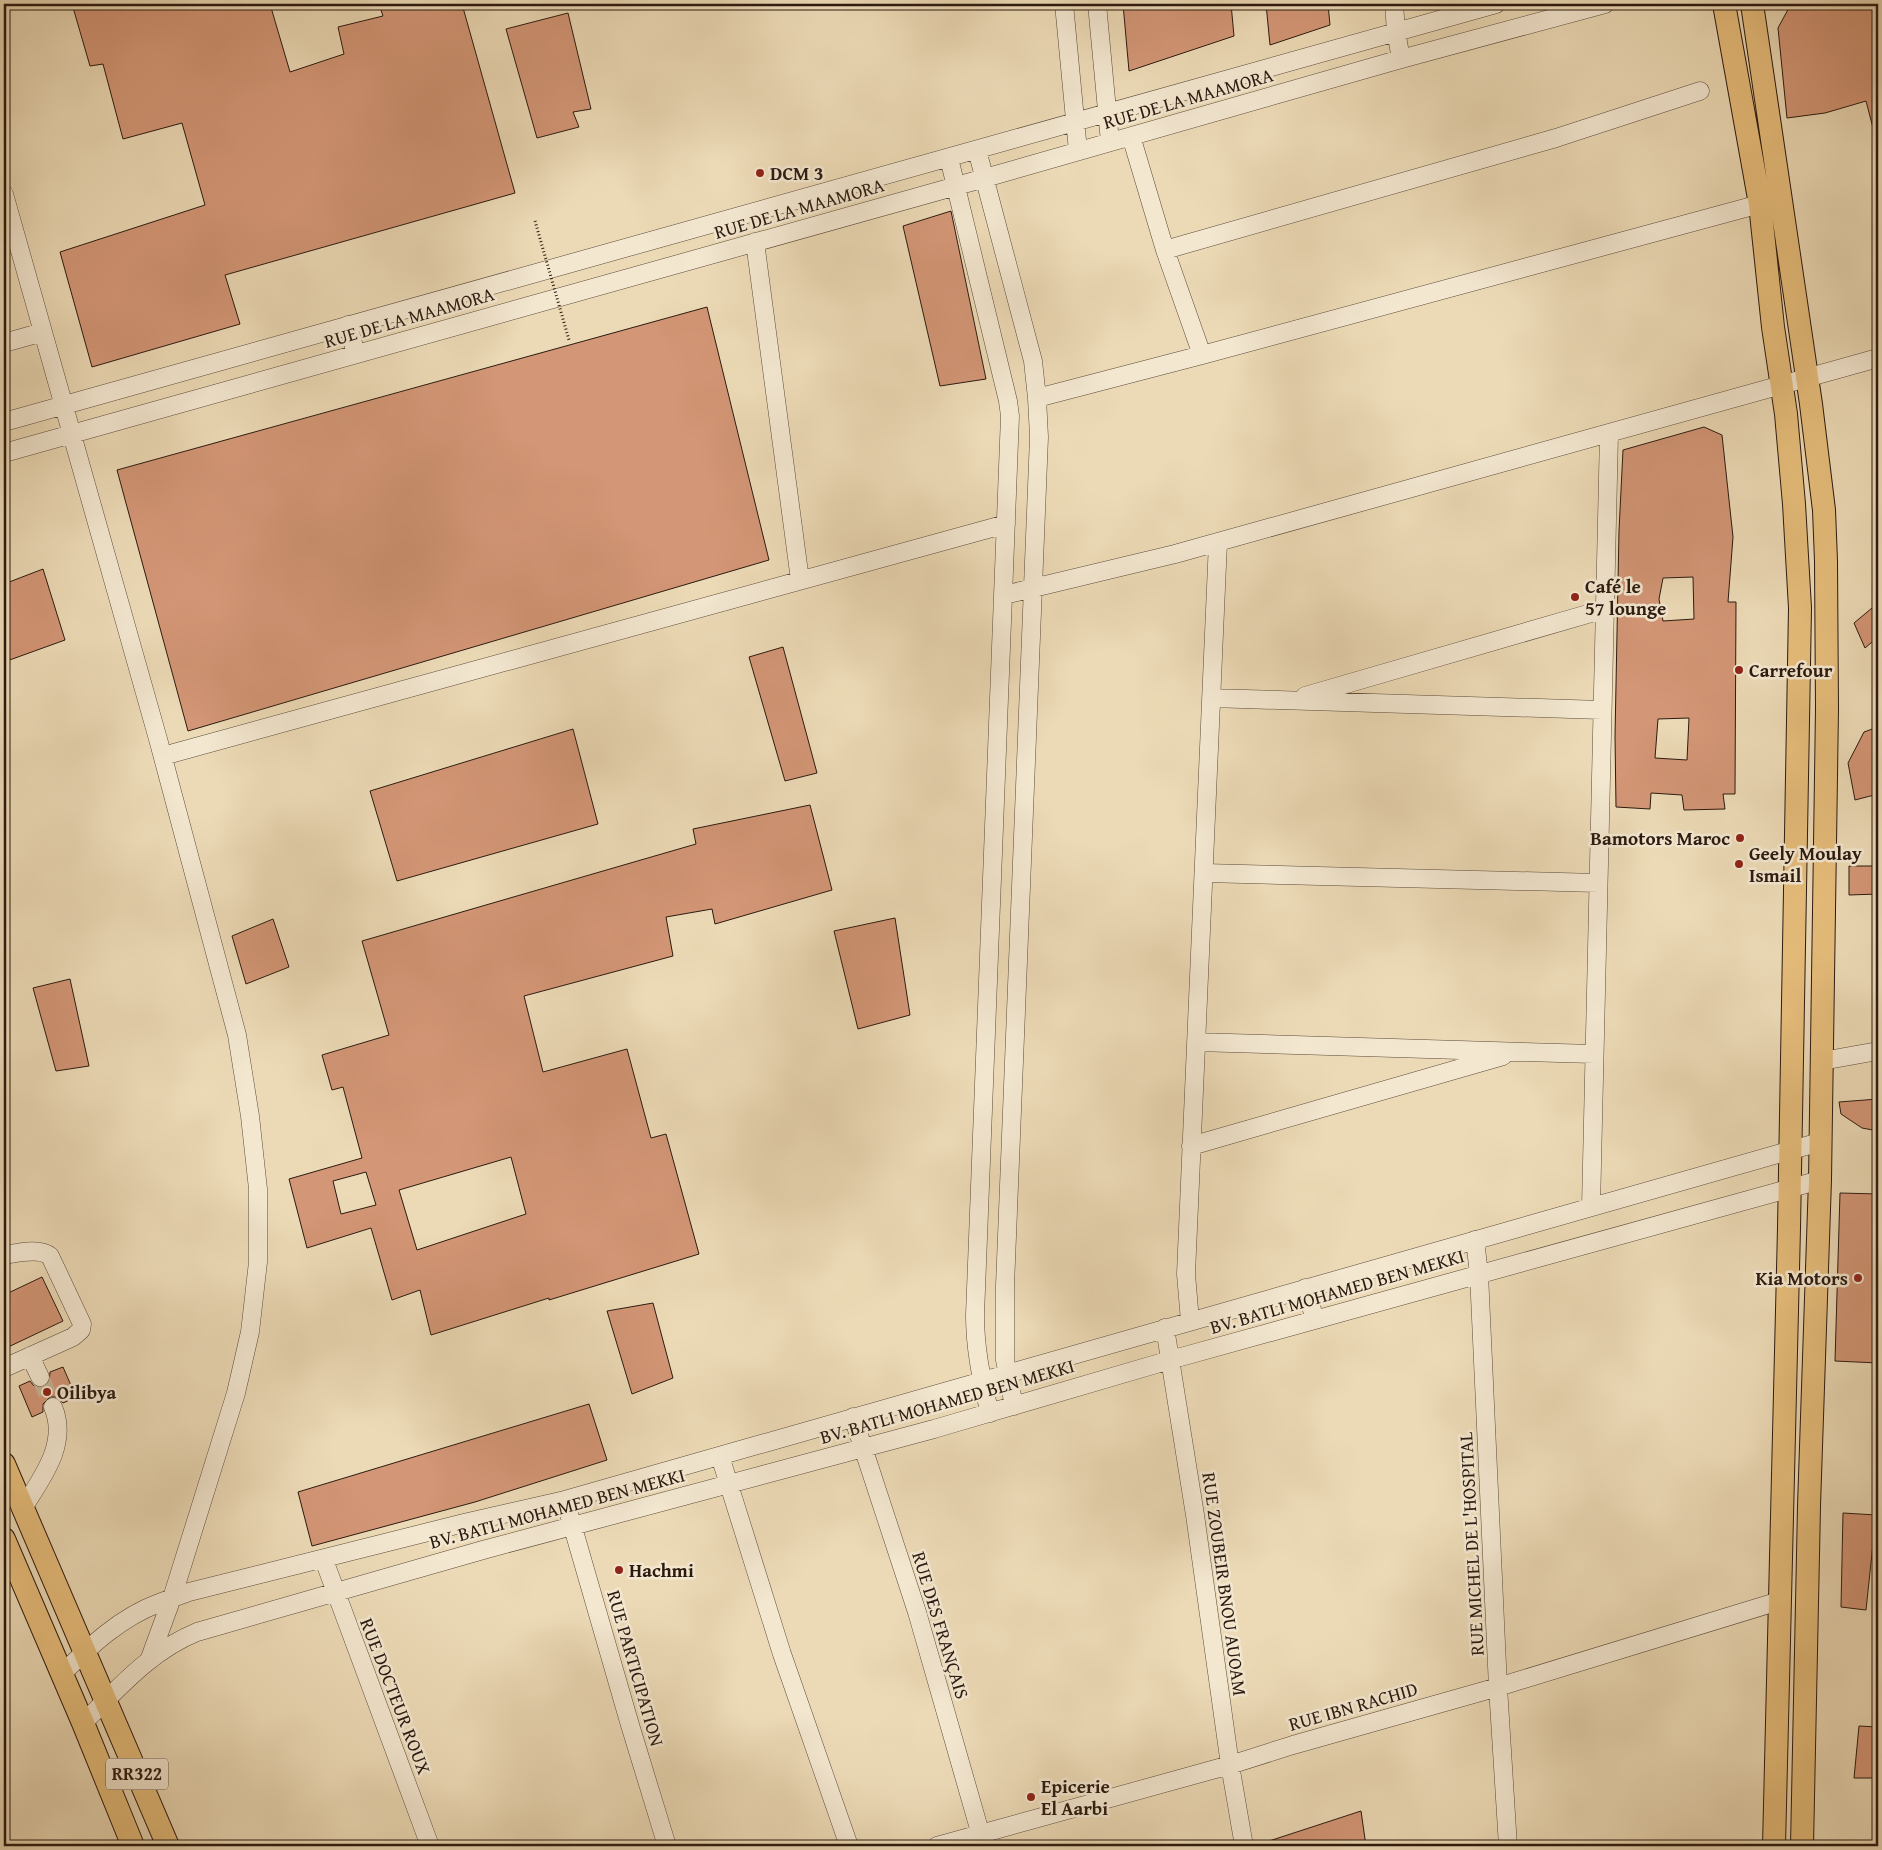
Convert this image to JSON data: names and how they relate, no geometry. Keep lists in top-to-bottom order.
{
  "streets": {
    "main road": ["RR322"],
    "street": [
      "RUE DE LA MAAMORA",
      "BV. BATLI MOHAMED BEN MEKKI",
      "RUE MICHEL DE L'HOSPITAL",
      "RUE ZOUBEIR BNOU AUOAM",
      "RUE DES FRANÇAIS",
      "RUE PARTICIPATION",
      "RUE DOCTEUR ROUX",
      "RUE IBN RACHID"
    ]
  },
  "crossings": [
    ["BV. BATLI MOHAMED BEN MEKKI", "RUE MICHEL DE L'HOSPITAL"],
    ["BV. BATLI MOHAMED BEN MEKKI", "RUE ZOUBEIR BNOU AUOAM"],
    ["BV. BATLI MOHAMED BEN MEKKI", "RUE DES FRANÇAIS"],
    ["BV. BATLI MOHAMED BEN MEKKI", "RUE PARTICIPATION"],
    ["BV. BATLI MOHAMED BEN MEKKI", "RUE DOCTEUR ROUX"],
    ["BV. BATLI MOHAMED BEN MEKKI", "RR322"],
    ["RUE MICHEL DE L'HOSPITAL", "RUE IBN RACHID"],
    ["RUE ZOUBEIR BNOU AUOAM", "RUE IBN RACHID"],
    ["RUE DES FRANÇAIS", "RUE IBN RACHID"]
  ],
  "places": [
    "DCM 3",
    "Café le 57 lounge",
    "Carrefour",
    "Bamotors Maroc",
    "Geely Moulay Ismail",
    "Kia Motors",
    "Oilibya",
    "Hachmi",
    "Epicerie El Aarbi"
  ]
}
